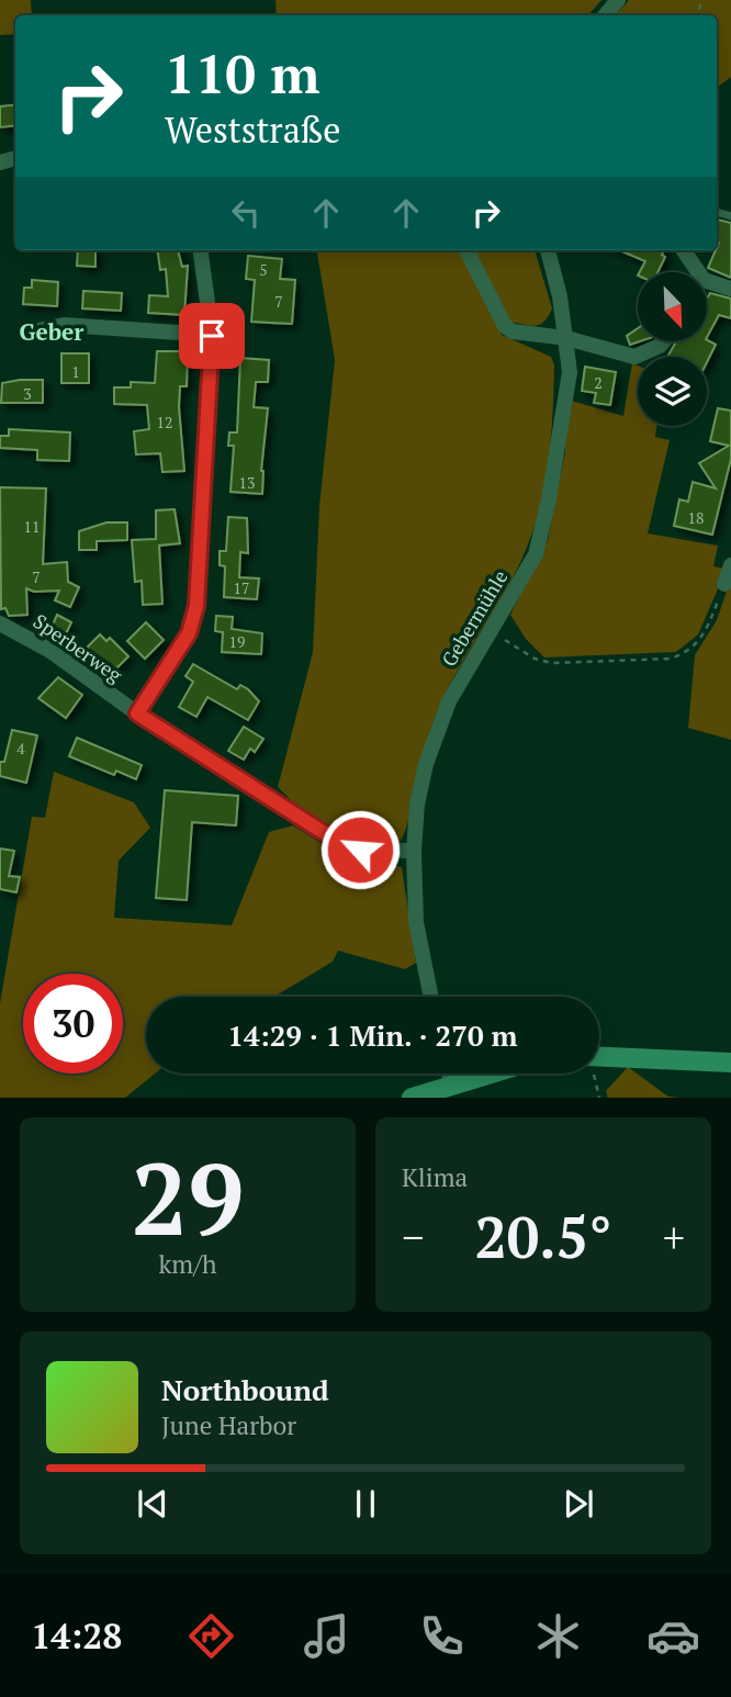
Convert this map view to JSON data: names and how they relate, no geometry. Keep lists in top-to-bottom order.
{
  "streets": {
    "street": ["Gebermühle", "Sperberweg"]
  },
  "crossings": [
    ["Gebermühle", "Sperberweg"]
  ],
  "districts": ["Geber"],
  "house_numbers": [
    "5",
    "7",
    "1",
    "2",
    "3",
    "12",
    "13",
    "18",
    "11",
    "7",
    "17",
    "19",
    "4"
  ],
  "north": "bottom right",
  "page": {
    "turn": ["110 m", "Weststraße"],
    "limit": "30",
    "trip": "14:29 · 1 Min. · 270 m",
    "tile": [
      ["29", "km/h"],
      "Klima"
    ],
    "heat": ["−", "20.5°", "+"],
    "song": ["Northbound", "June Harbor"],
    "tabs": "14:28"
  }
}
